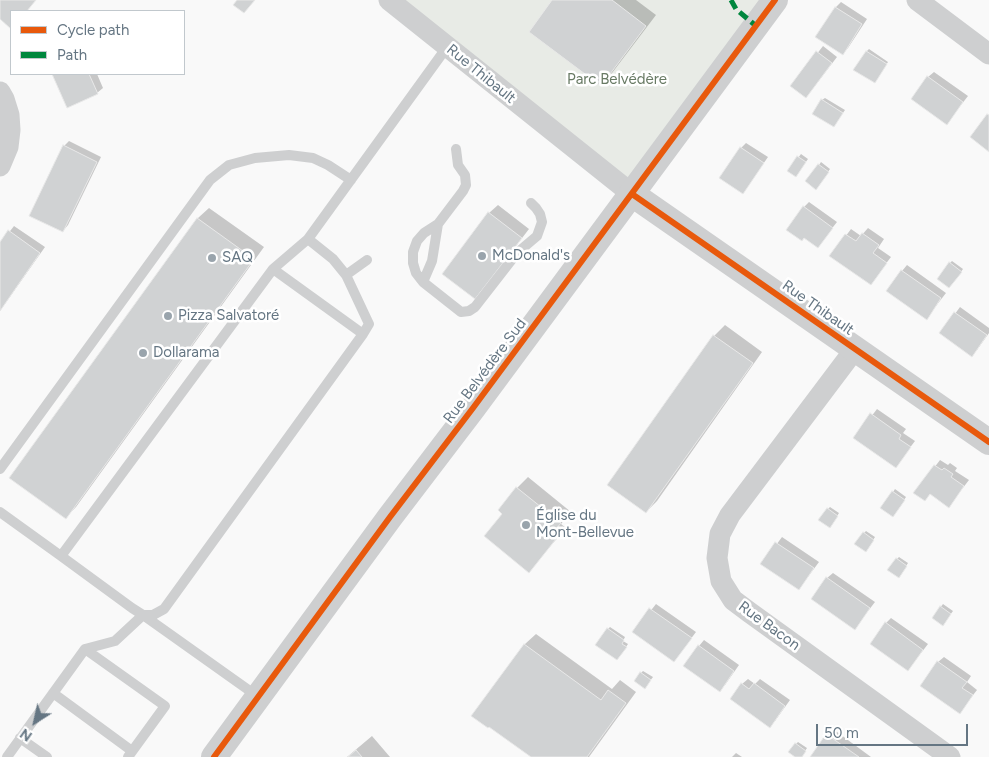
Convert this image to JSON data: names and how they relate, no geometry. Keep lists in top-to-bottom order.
{
  "streets": {
    "street": ["Rue Thibault", "Rue Belvédère Sud", "Rue Bacon"]
  },
  "crossings": [
    ["Rue Thibault", "Rue Belvédère Sud"],
    ["Rue Thibault", "Rue Bacon"]
  ],
  "parks": ["Parc Belvédère"],
  "places": [
    "McDonald's",
    "SAQ",
    "Pizza Salvatoré",
    "Dollarama",
    "Église du Mont-Bellevue"
  ],
  "legend": ["Cycle path", "Path"],
  "scale_bar": "50 m",
  "north": "bottom left"
}
